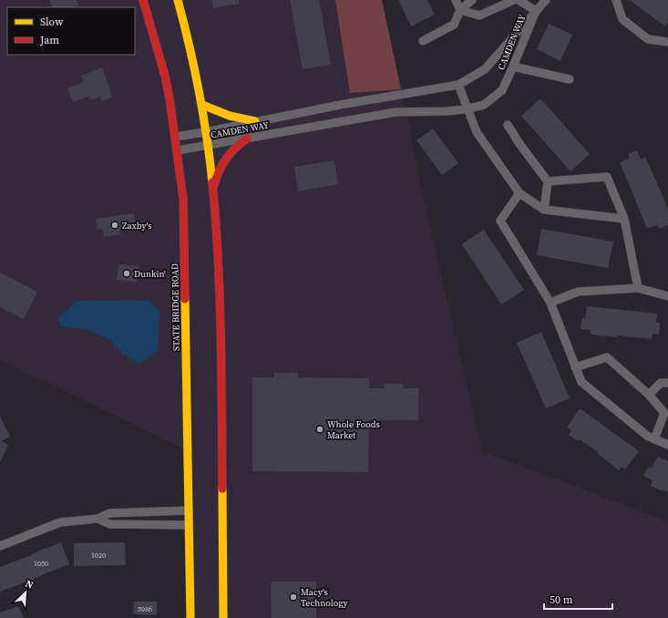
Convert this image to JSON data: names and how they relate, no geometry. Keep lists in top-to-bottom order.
{
  "streets": {
    "highway": ["STATE BRIDGE ROAD"],
    "street": ["CAMDEN WAY"]
  },
  "crossings": [
    ["CAMDEN WAY", "STATE BRIDGE ROAD"]
  ],
  "places": [
    "Zaxby's",
    "Dunkin'",
    "Whole Foods Market",
    "Macy's Technology"
  ],
  "house_numbers": ["1020", "1050", "5986"],
  "legend": ["Slow", "Jam"],
  "scale_bar": "50 m",
  "north": "top right"
}
